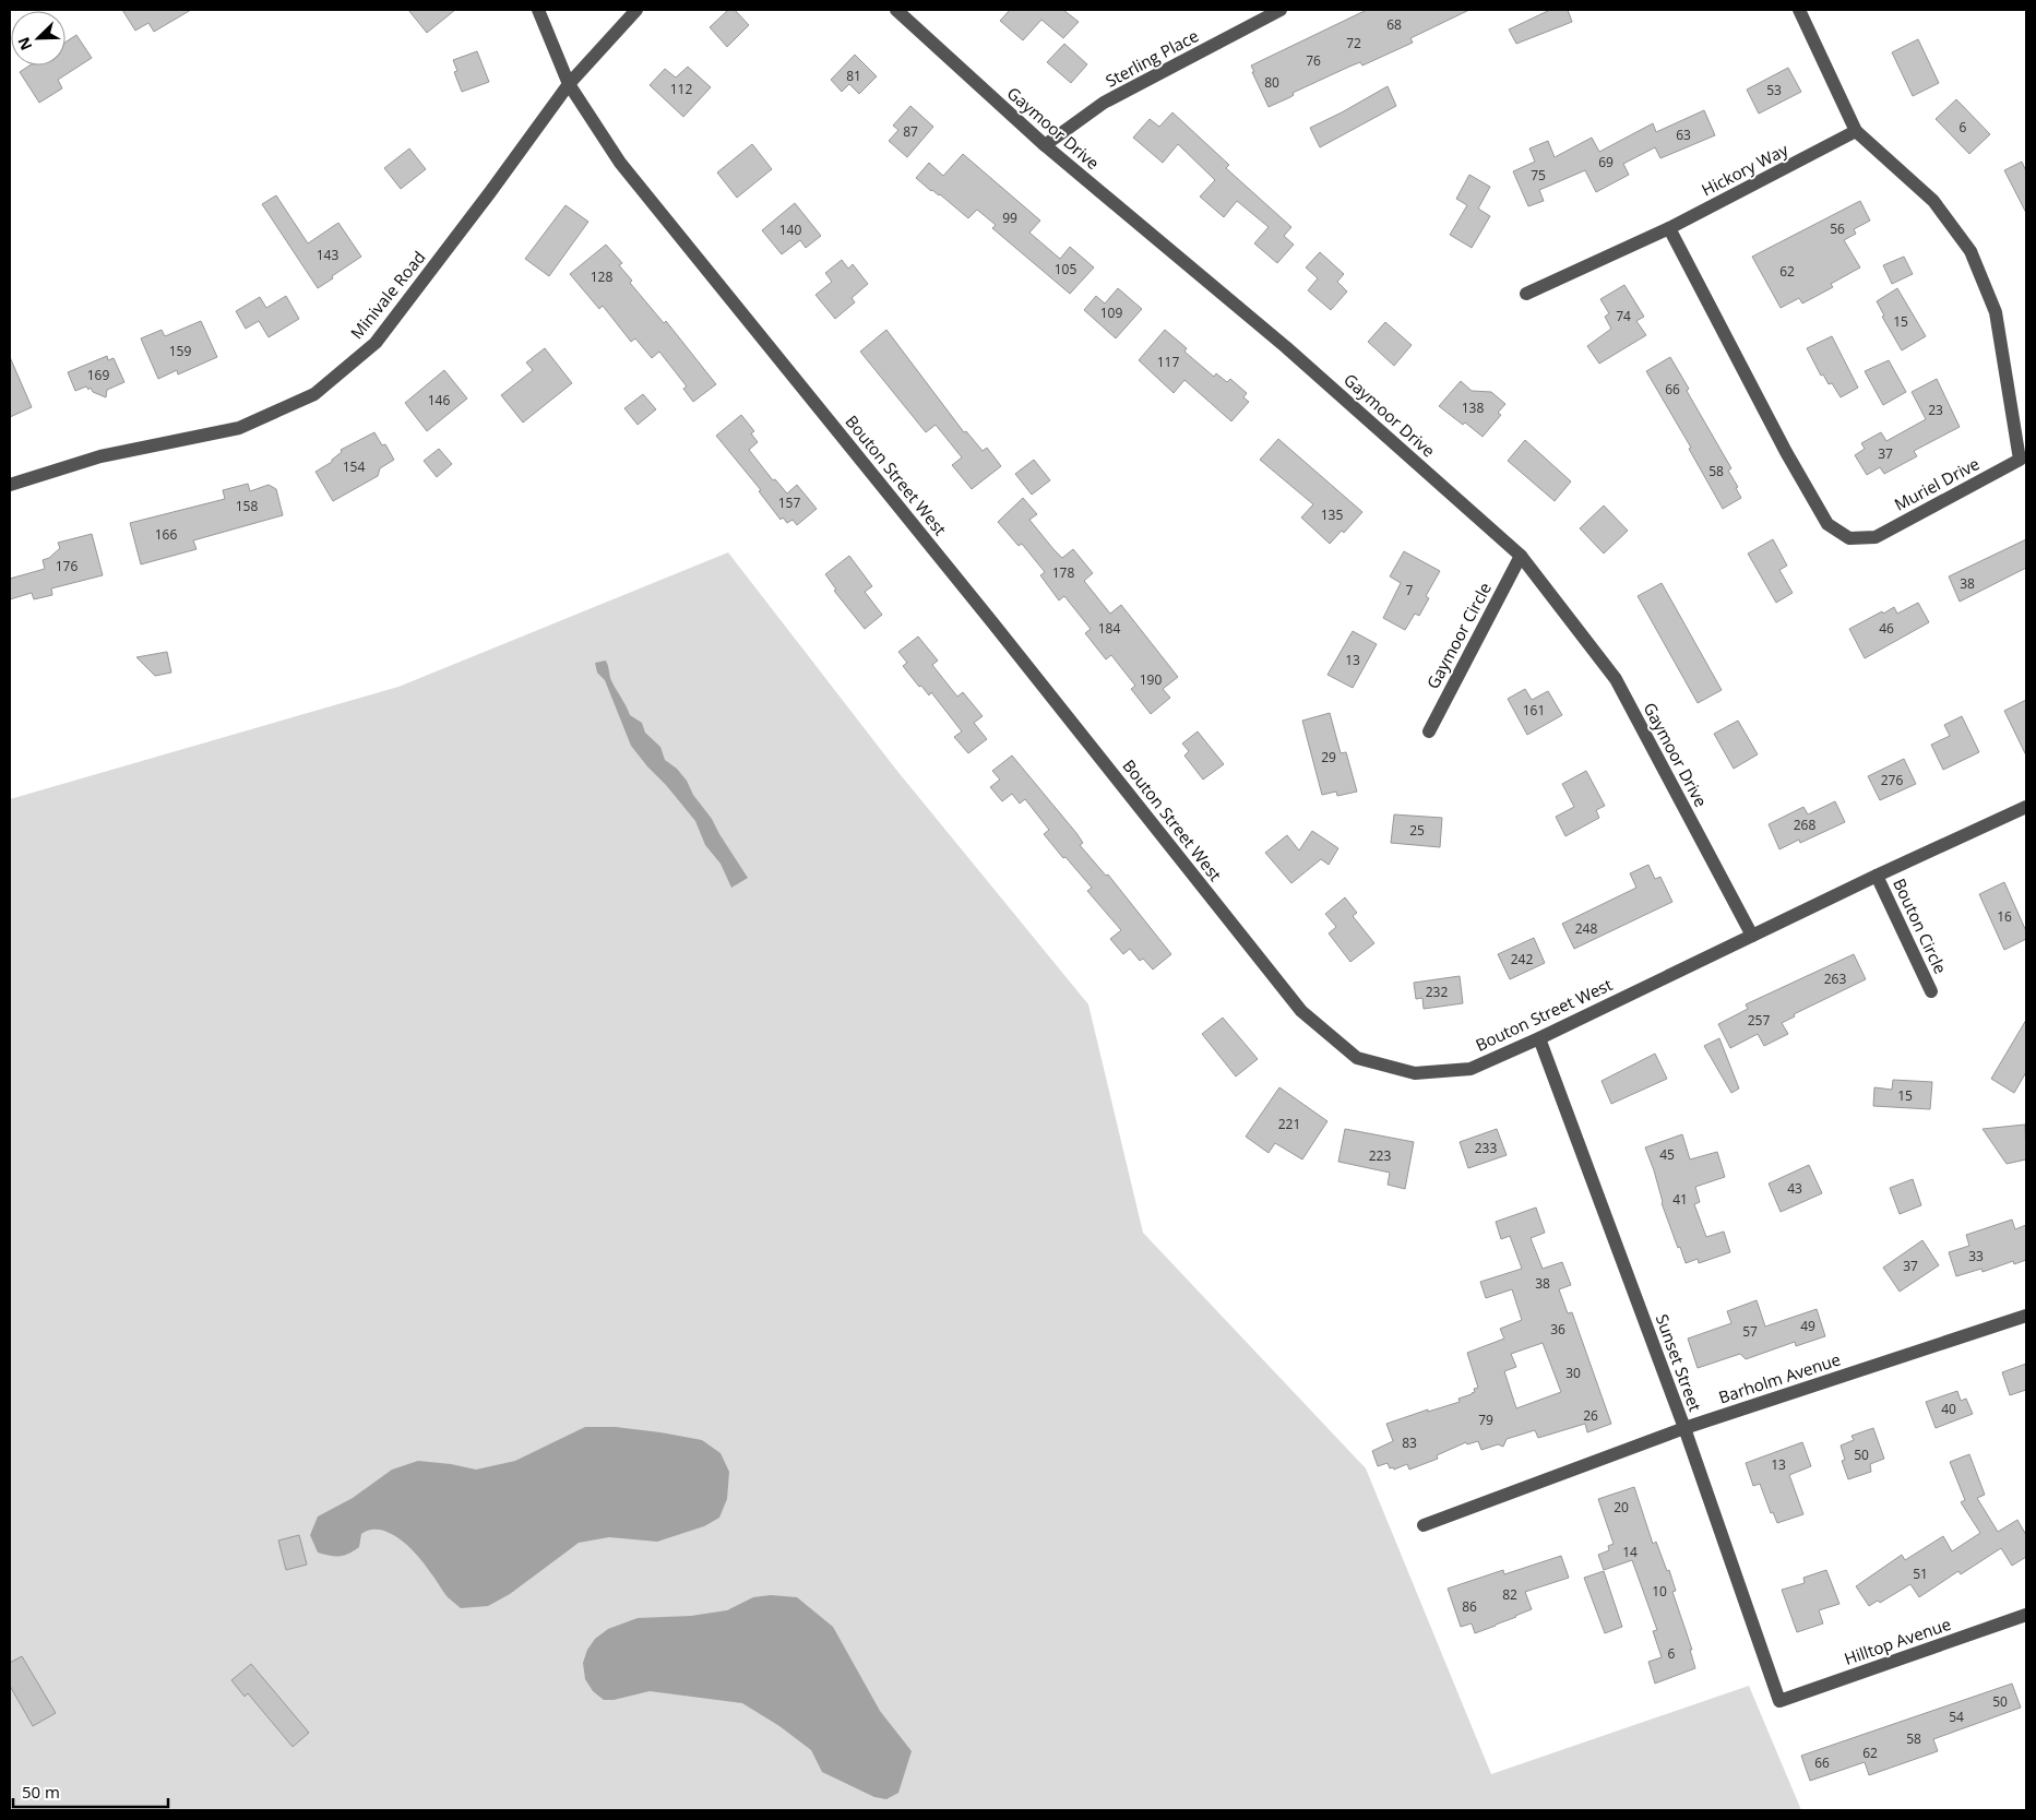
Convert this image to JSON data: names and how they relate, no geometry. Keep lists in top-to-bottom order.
{
  "streets": {
    "street": [
      "Sterling Place",
      "Gaymoor Drive",
      "Hickory Way",
      "Minivale Road",
      "Bouton Street West",
      "Muriel Drive",
      "Gaymoor Circle",
      "Bouton Circle",
      "Sunset Street",
      "Barholm Avenue",
      "Hilltop Avenue"
    ]
  },
  "crossings": [
    ["Sterling Place", "Gaymoor Drive"],
    ["Gaymoor Drive", "Bouton Street West"],
    ["Gaymoor Drive", "Gaymoor Circle"],
    ["Hickory Way", "Muriel Drive"],
    ["Minivale Road", "Bouton Street West"],
    ["Bouton Street West", "Bouton Circle"],
    ["Bouton Street West", "Sunset Street"],
    ["Sunset Street", "Barholm Avenue"],
    ["Sunset Street", "Hilltop Avenue"]
  ],
  "house_numbers": [
    "68",
    "72",
    "76",
    "81",
    "80",
    "112",
    "53",
    "6",
    "87",
    "63",
    "69",
    "75",
    "99",
    "56",
    "140",
    "143",
    "105",
    "62",
    "128",
    "109",
    "74",
    "15",
    "159",
    "117",
    "169",
    "66",
    "146",
    "138",
    "23",
    "37",
    "154",
    "58",
    "157",
    "158",
    "135",
    "166",
    "176",
    "178",
    "38",
    "7",
    "184",
    "46",
    "13",
    "190",
    "161",
    "29",
    "276",
    "268",
    "25",
    "16",
    "248",
    "242",
    "263",
    "232",
    "257",
    "15",
    "221",
    "233",
    "45",
    "223",
    "43",
    "41",
    "33",
    "37",
    "38",
    "49",
    "36",
    "57",
    "30",
    "40",
    "26",
    "79",
    "83",
    "50",
    "13",
    "20",
    "14",
    "51",
    "10",
    "82",
    "86",
    "6",
    "50",
    "54",
    "58",
    "62",
    "66"
  ],
  "scale_bar": "50 m",
  "north": "bottom left"
}
